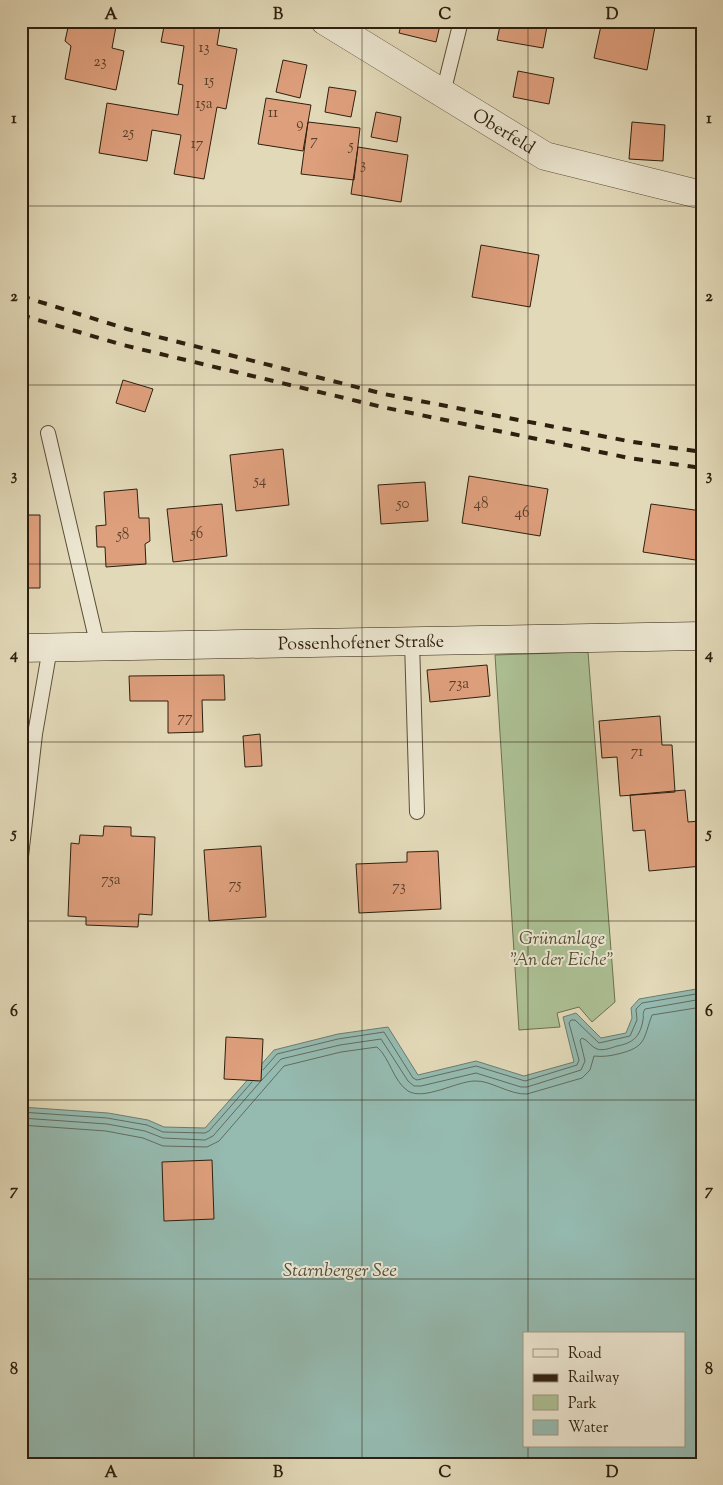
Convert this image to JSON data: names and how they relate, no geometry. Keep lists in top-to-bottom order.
{
  "streets": {
    "main road": ["Oberfeld", "Possenhofener Straße"]
  },
  "water": ["Starnberger See"],
  "parks": ["Grünanlage \"An der Eiche\""],
  "house_numbers": [
    "13",
    "23",
    "15",
    "15a",
    "11",
    "9",
    "25",
    "7",
    "17",
    "5",
    "3",
    "54",
    "50",
    "48",
    "46",
    "56",
    "58",
    "73a",
    "77",
    "71",
    "75a",
    "75",
    "73"
  ],
  "legend": [
    "Road",
    "Railway",
    "Park",
    "Water"
  ],
  "grid": {
    "columns": [
      "A",
      "B",
      "C",
      "D"
    ],
    "rows": [
      "1",
      "2",
      "3",
      "4",
      "5",
      "6",
      "7",
      "8"
    ]
  }
}
